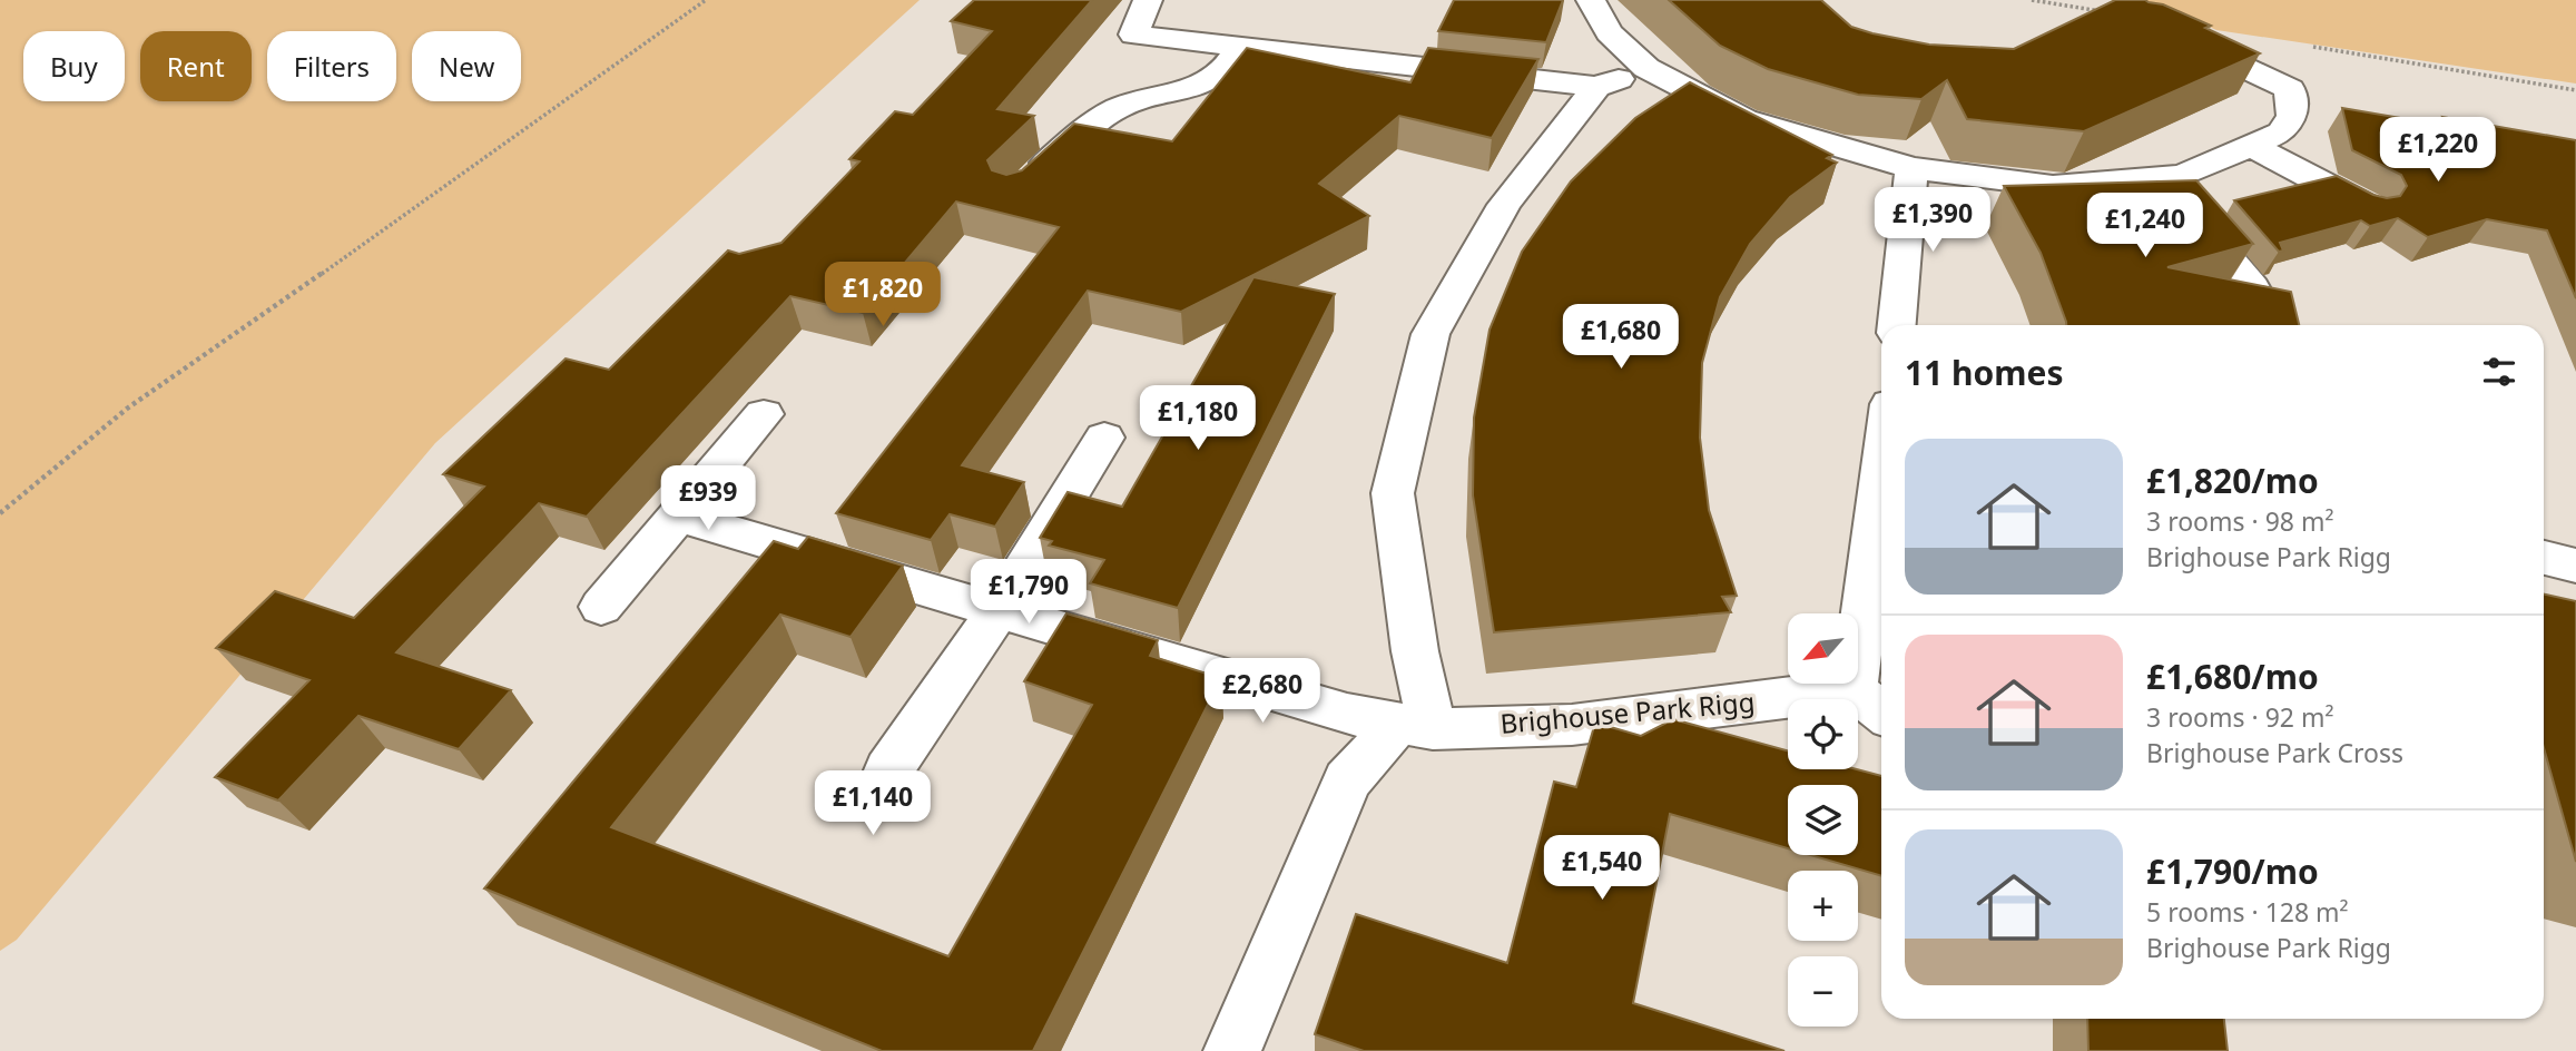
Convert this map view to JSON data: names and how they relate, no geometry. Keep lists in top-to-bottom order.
{
  "streets": {
    "street": ["Brighouse Park Rigg"]
  },
  "north": "bottom left",
  "page": {
    "chip": [
      "Buy",
      "Rent",
      "Filters",
      "New"
    ],
    "price": [
      "£1,220",
      "£1,390",
      "£1,240",
      "£1,820",
      "£1,680",
      "£1,180",
      "£939",
      "£1,790",
      "£2,680",
      "£1,140",
      "£1,540"
    ],
    "heading": "11 homes",
    "list": [
      {
        "name": "£1,820/mo",
        "note": "3 rooms · 98 m² · Brighouse Park Rigg"
      },
      {
        "name": "£1,680/mo",
        "note": "3 rooms · 92 m² · Brighouse Park Cross"
      },
      {
        "name": "£1,790/mo",
        "note": "5 rooms · 128 m² · Brighouse Park Rigg"
      }
    ],
    "map_buttons": ["+", "−"]
  }
}
